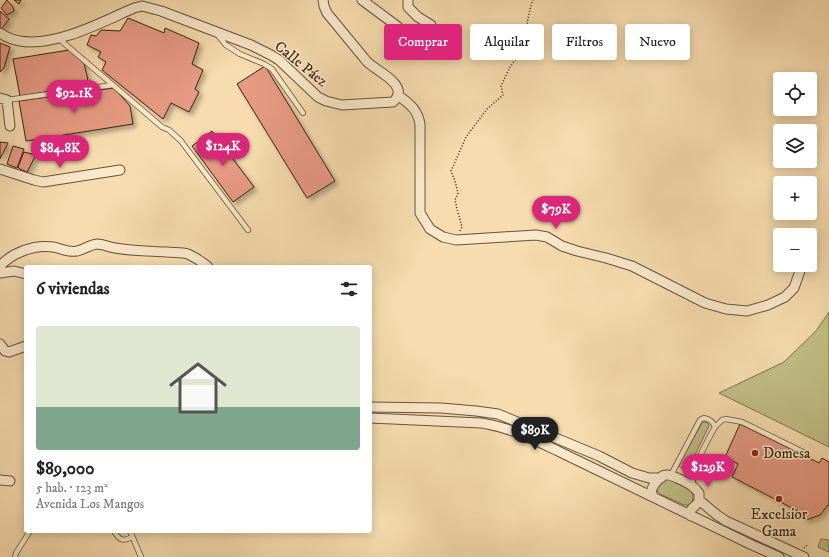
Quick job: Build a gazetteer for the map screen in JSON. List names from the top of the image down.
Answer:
{
  "streets": {
    "street": ["Calle Páez"]
  },
  "places": ["Domesa", "Excelsior Gama"],
  "page": {
    "chip": [
      "Comprar",
      "Alquilar",
      "Filtros",
      "Nuevo"
    ],
    "map_buttons": ["+", "−"],
    "price": [
      "$92.1K",
      "$124K",
      "$84.8K",
      "$79K",
      "$89K",
      "$129K"
    ],
    "heading": "6 viviendas",
    "list": [
      {
        "name": "$89,000",
        "note": "5 hab. · 123 m² · Avenida Los Mangos"
      }
    ]
  }
}
